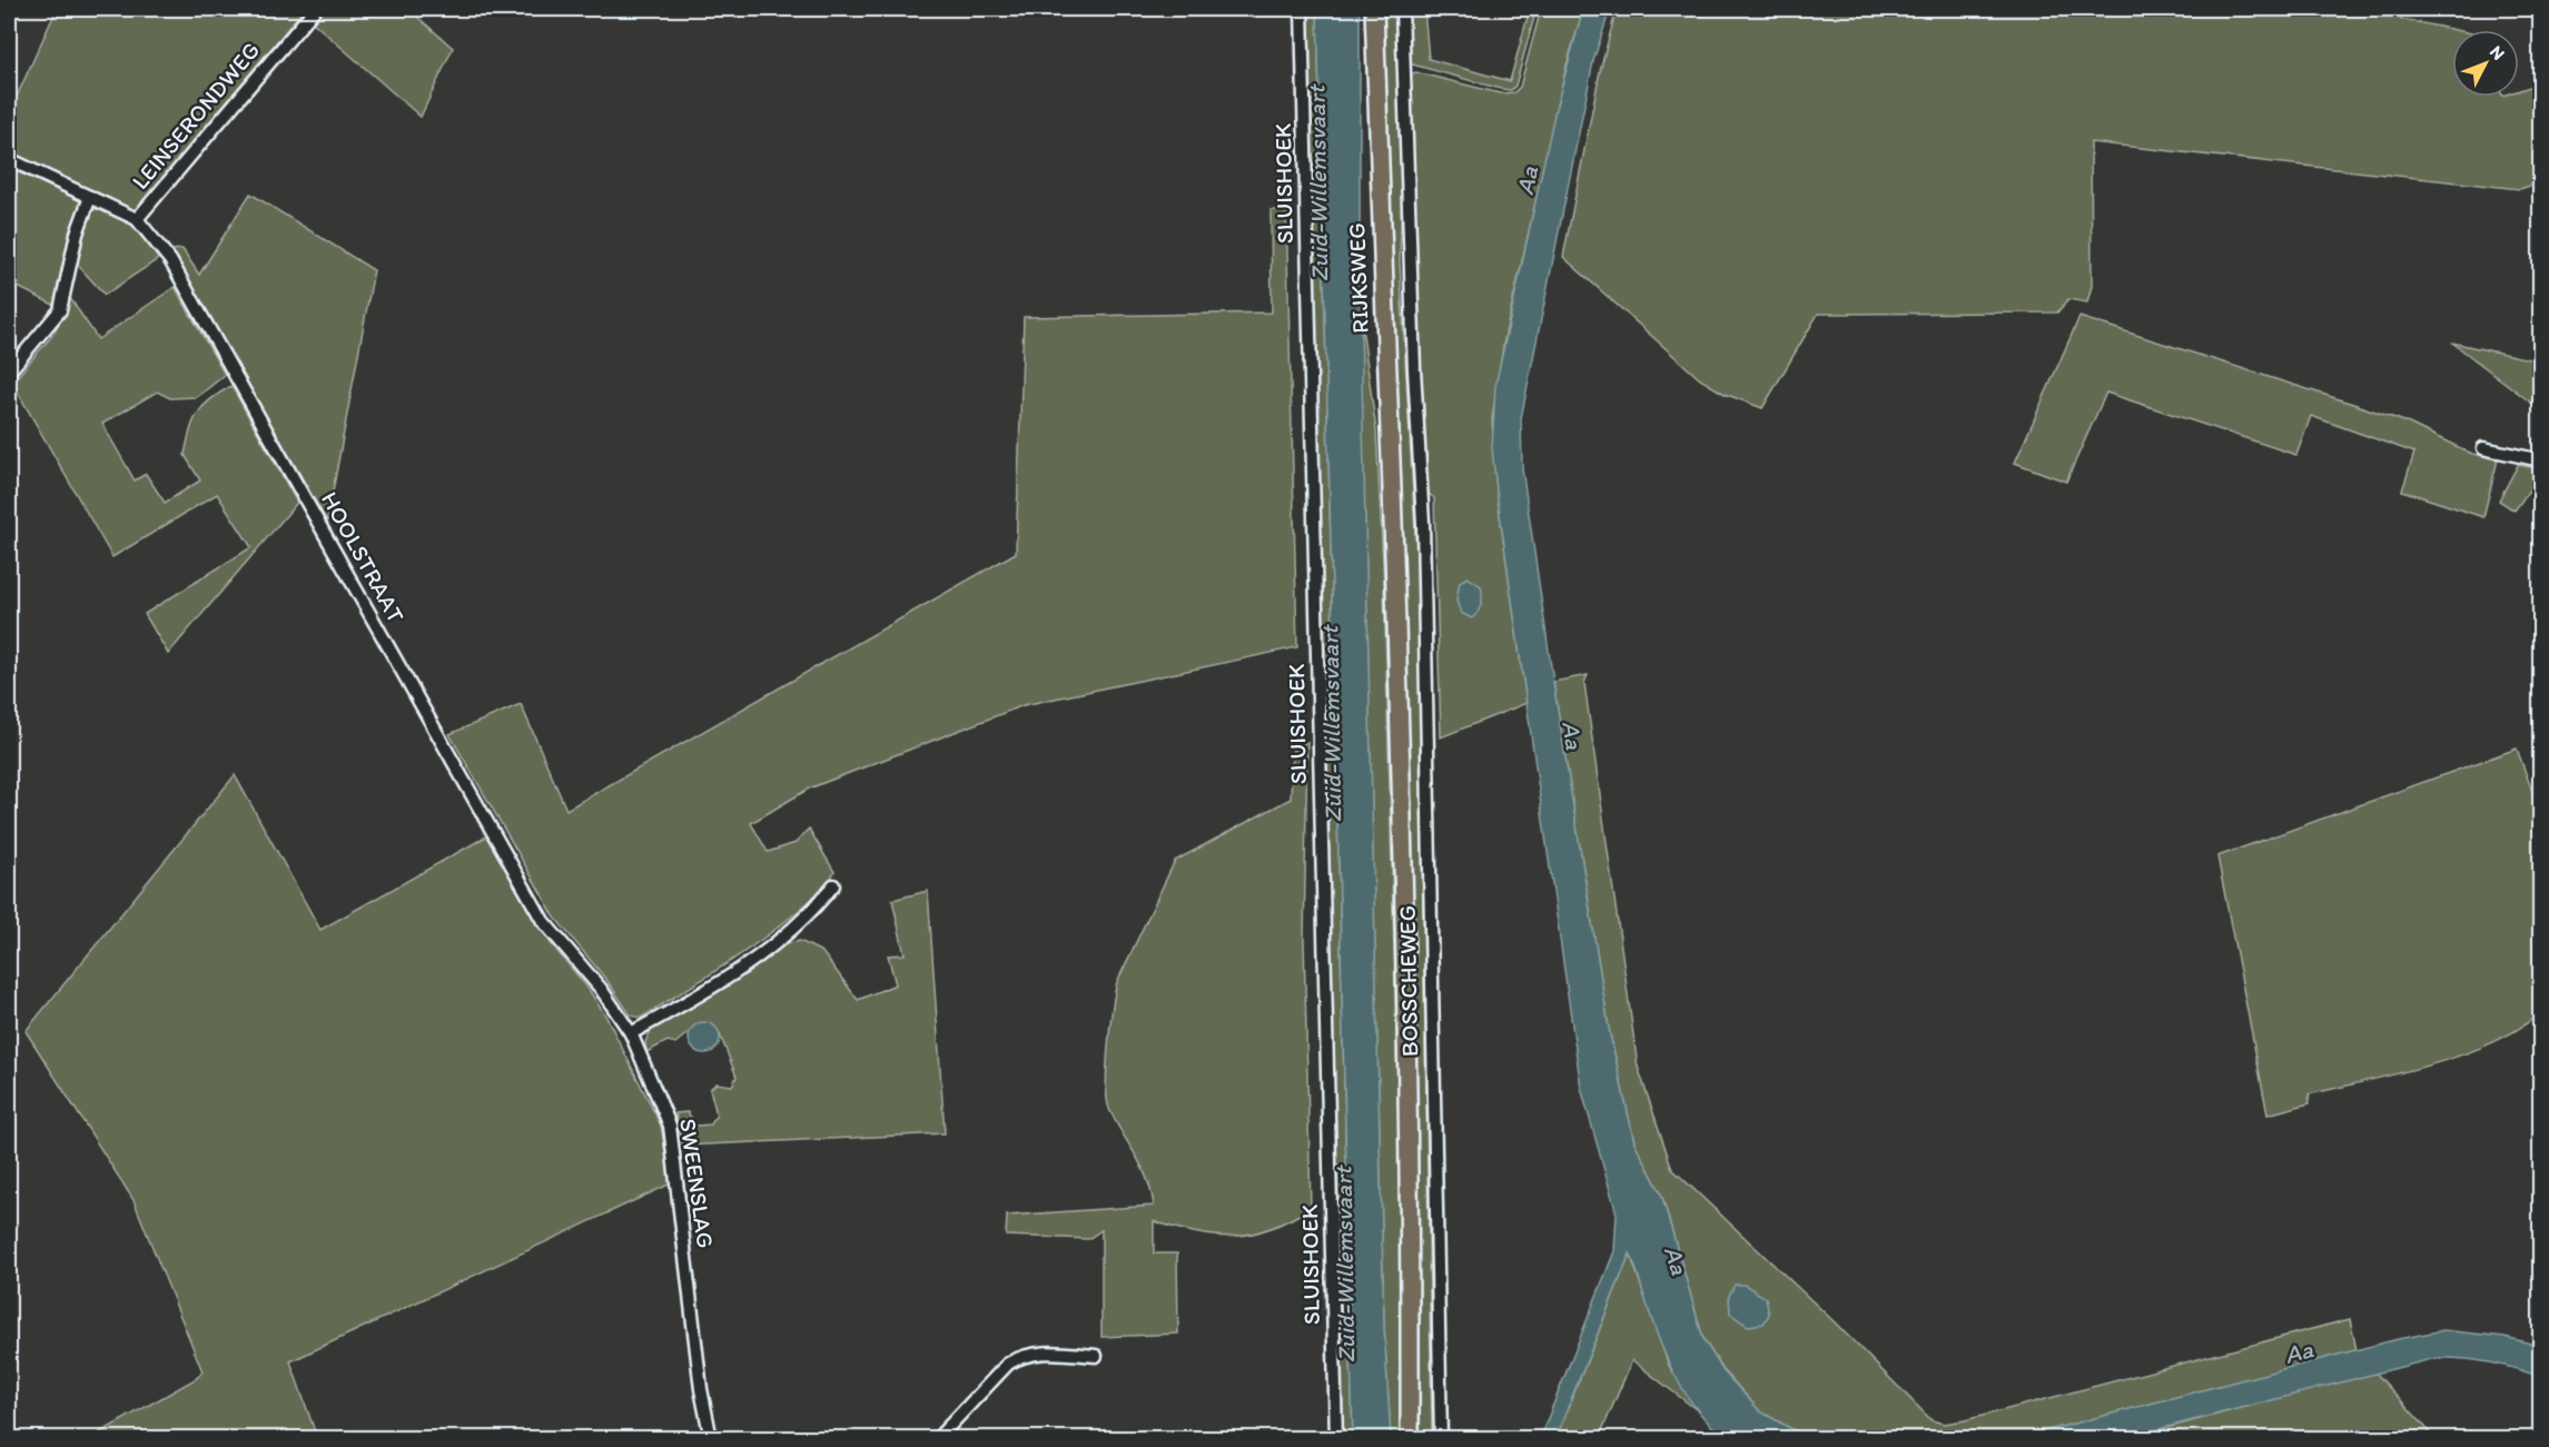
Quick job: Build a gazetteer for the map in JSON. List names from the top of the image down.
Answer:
{
  "streets": {
    "main road": ["RIJKSWEG", "BOSSCHEWEG"],
    "street": [
      "LEINSERONDWEG",
      "SLUISHOEK",
      "HOOLSTRAAT",
      "SWEENSLAG"
    ]
  },
  "crossings": [
    ["LEINSERONDWEG", "HOOLSTRAAT"],
    ["RIJKSWEG", "BOSSCHEWEG"],
    ["HOOLSTRAAT", "SWEENSLAG"]
  ],
  "water": ["Aa", "Zuid-Willemsvaart"],
  "north": "top right"
}
